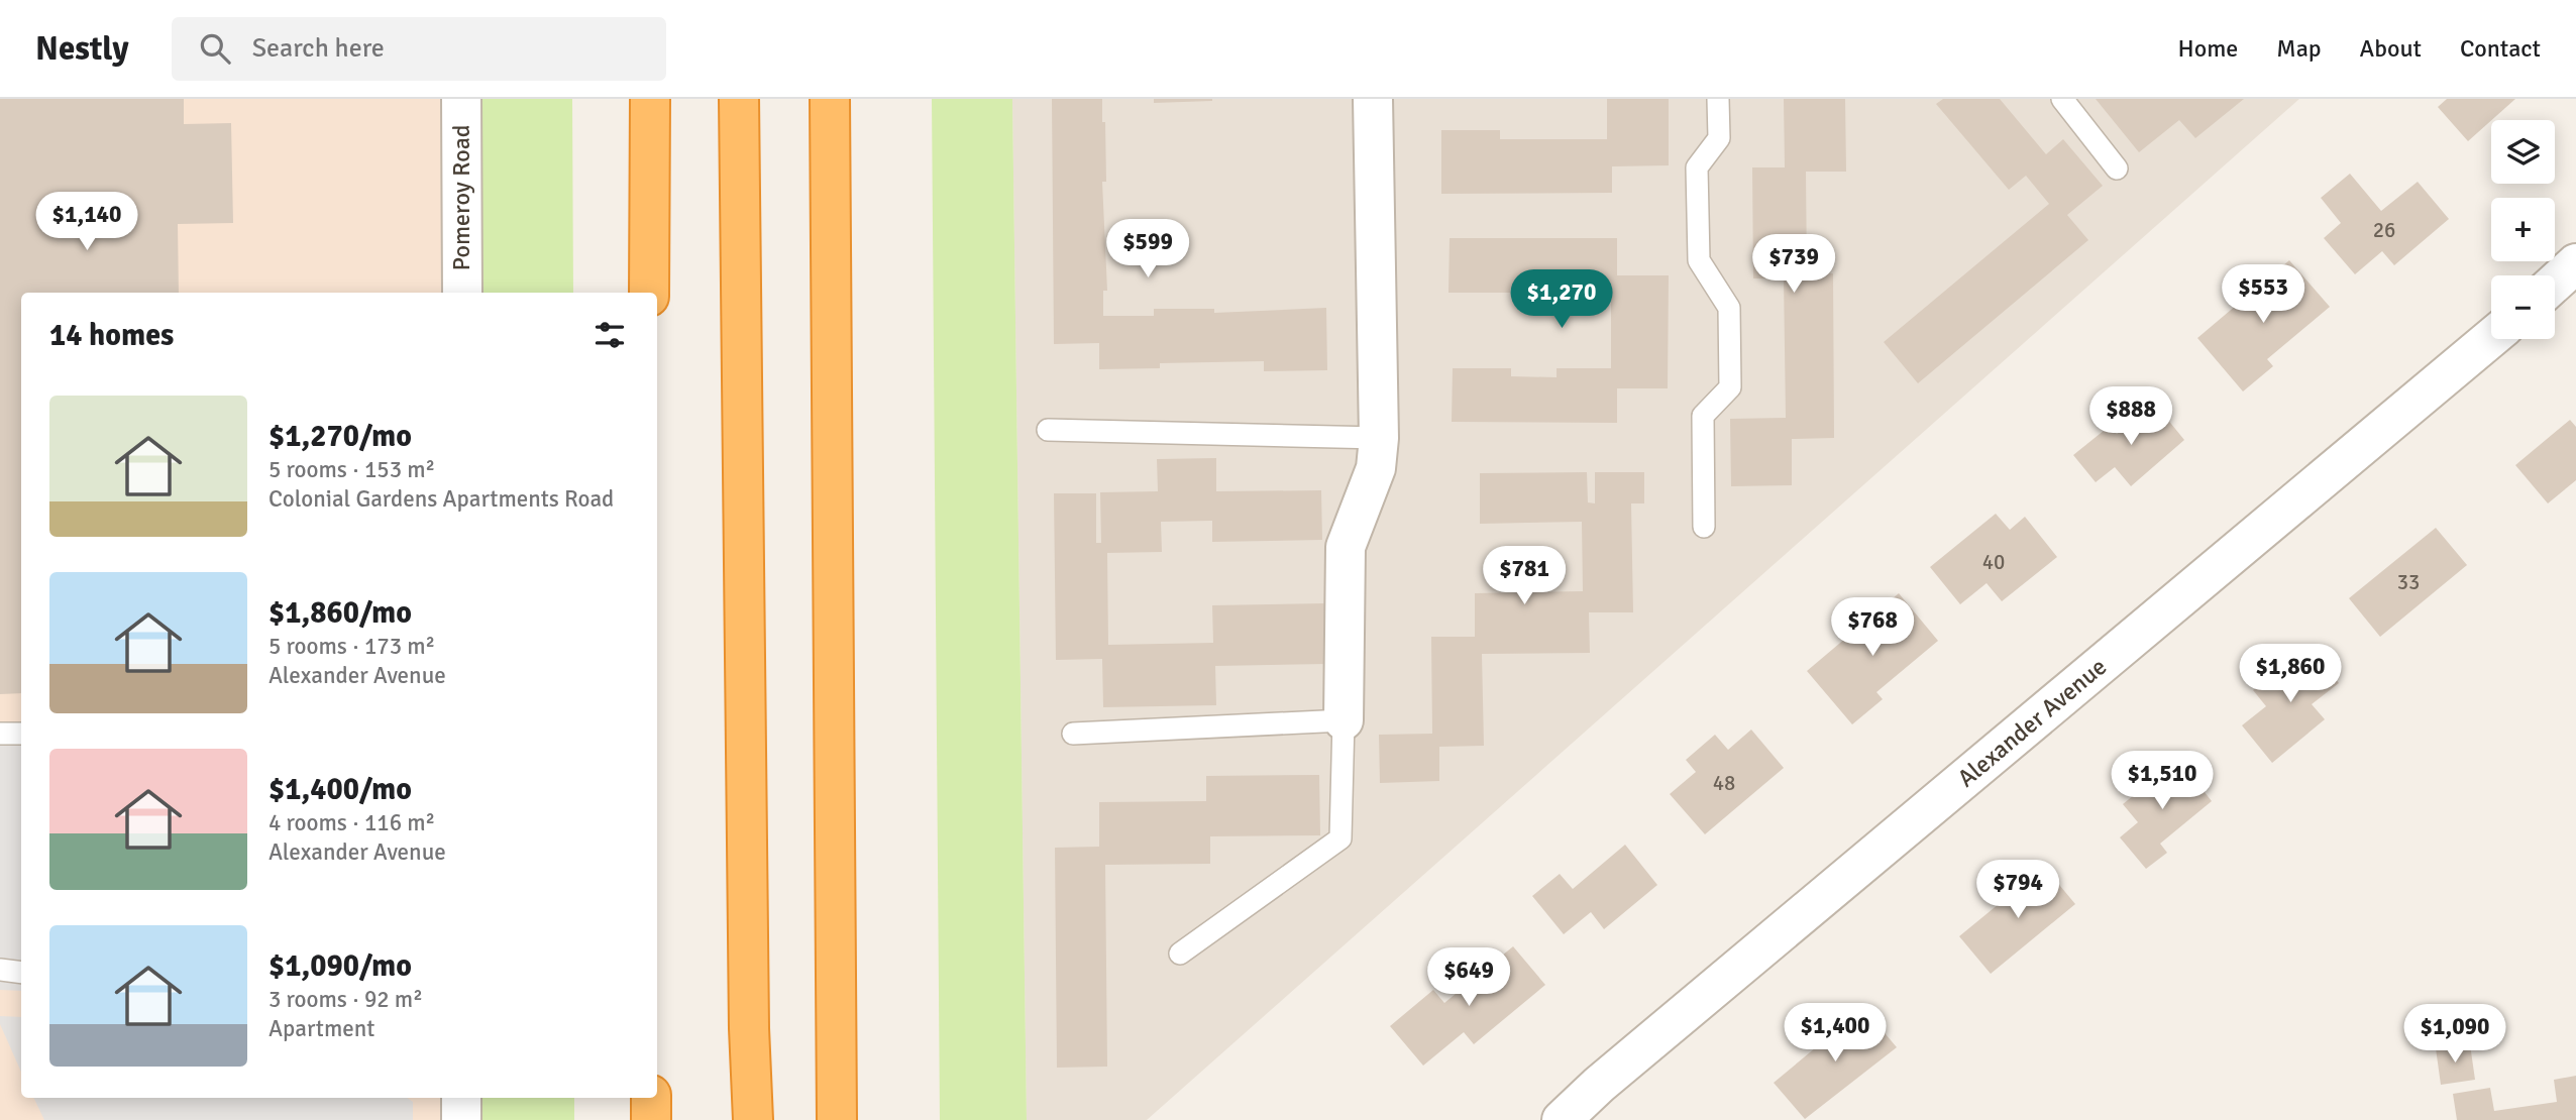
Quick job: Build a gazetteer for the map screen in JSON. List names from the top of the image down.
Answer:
{
  "streets": {
    "street": ["Pomeroy Road", "Alexander Avenue"]
  },
  "house_numbers": [
    "26",
    "40",
    "33",
    "48"
  ],
  "page": {
    "header": "Nestly",
    "search": "Search here",
    "nav": [
      "Home",
      "Map",
      "About",
      "Contact"
    ],
    "map_buttons": ["+", "−"],
    "price": [
      "$1,140",
      "$599",
      "$739",
      "$553",
      "$1,270",
      "$888",
      "$781",
      "$768",
      "$1,860",
      "$1,510",
      "$794",
      "$649",
      "$1,400",
      "$1,090"
    ],
    "heading": "14 homes",
    "list": [
      {
        "name": "$1,270/mo",
        "note": "5 rooms · 153 m² · Colonial Gardens Apartments Road"
      },
      {
        "name": "$1,860/mo",
        "note": "5 rooms · 173 m² · Alexander Avenue"
      },
      {
        "name": "$1,400/mo",
        "note": "4 rooms · 116 m² · Alexander Avenue"
      },
      {
        "name": "$1,090/mo",
        "note": "3 rooms · 92 m² · Apartment"
      }
    ]
  }
}
